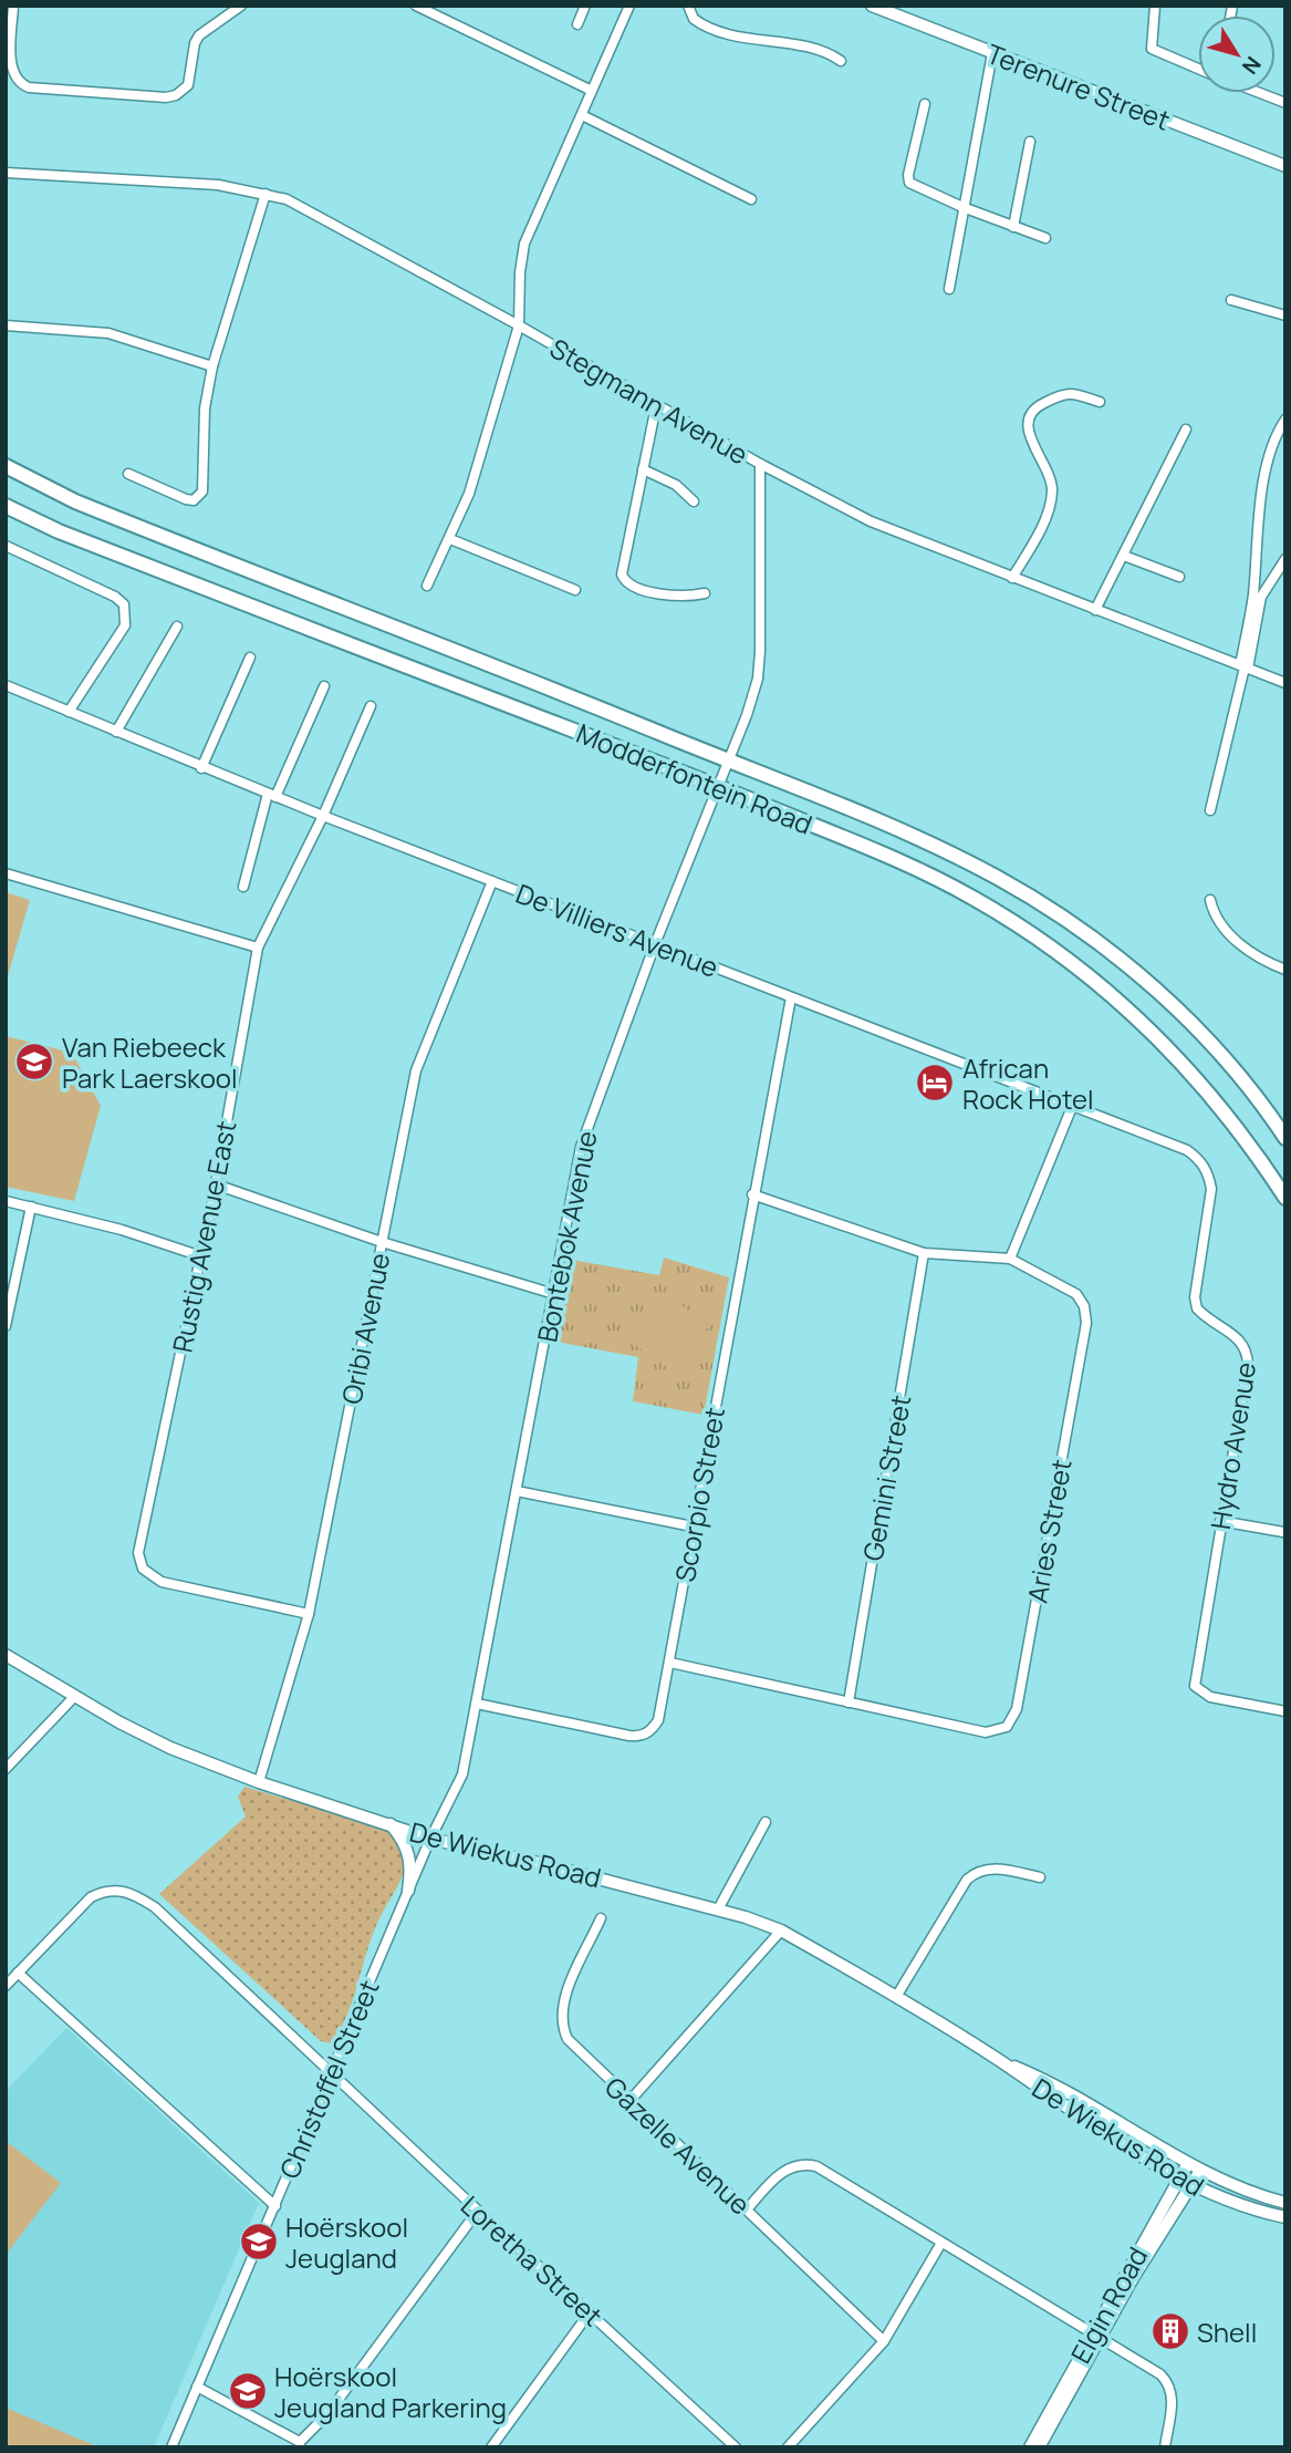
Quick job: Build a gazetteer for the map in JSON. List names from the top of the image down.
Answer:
{
  "streets": {
    "main road": ["Modderfontein Road"],
    "street": [
      "Terenure Street",
      "Stegmann Avenue",
      "De Villiers Avenue",
      "Rustig Avenue East",
      "Bontebok Avenue",
      "Oribi Avenue",
      "Hydro Avenue",
      "Gemini Street",
      "Scorpio Street",
      "Aries Street",
      "De Wiekus Road",
      "Christoffel Street",
      "Gazelle Avenue",
      "Loretha Street",
      "Elgin Road"
    ]
  },
  "crossings": [
    ["Stegmann Avenue", "Bontebok Avenue"],
    ["Modderfontein Road", "Bontebok Avenue"],
    ["De Villiers Avenue", "Rustig Avenue East"],
    ["De Villiers Avenue", "Bontebok Avenue"],
    ["De Villiers Avenue", "Oribi Avenue"],
    ["De Villiers Avenue", "Hydro Avenue"],
    ["De Villiers Avenue", "Scorpio Street"],
    ["Rustig Avenue East", "Oribi Avenue"],
    ["Bontebok Avenue", "Scorpio Street"],
    ["Bontebok Avenue", "De Wiekus Road"],
    ["Bontebok Avenue", "Christoffel Street"],
    ["Oribi Avenue", "De Wiekus Road"],
    ["Gemini Street", "Aries Street"],
    ["De Wiekus Road", "Christoffel Street"],
    ["De Wiekus Road", "Elgin Road"],
    ["Christoffel Street", "Loretha Street"]
  ],
  "places": {
    "school or university": ["Van Riebeeck Park Laerskool", "Hoërskool Jeugland", "Hoërskool Jeugland Parkering"],
    "hotel": ["African Rock Hotel"],
    "building": ["Shell"]
  },
  "north": "bottom right"
}
